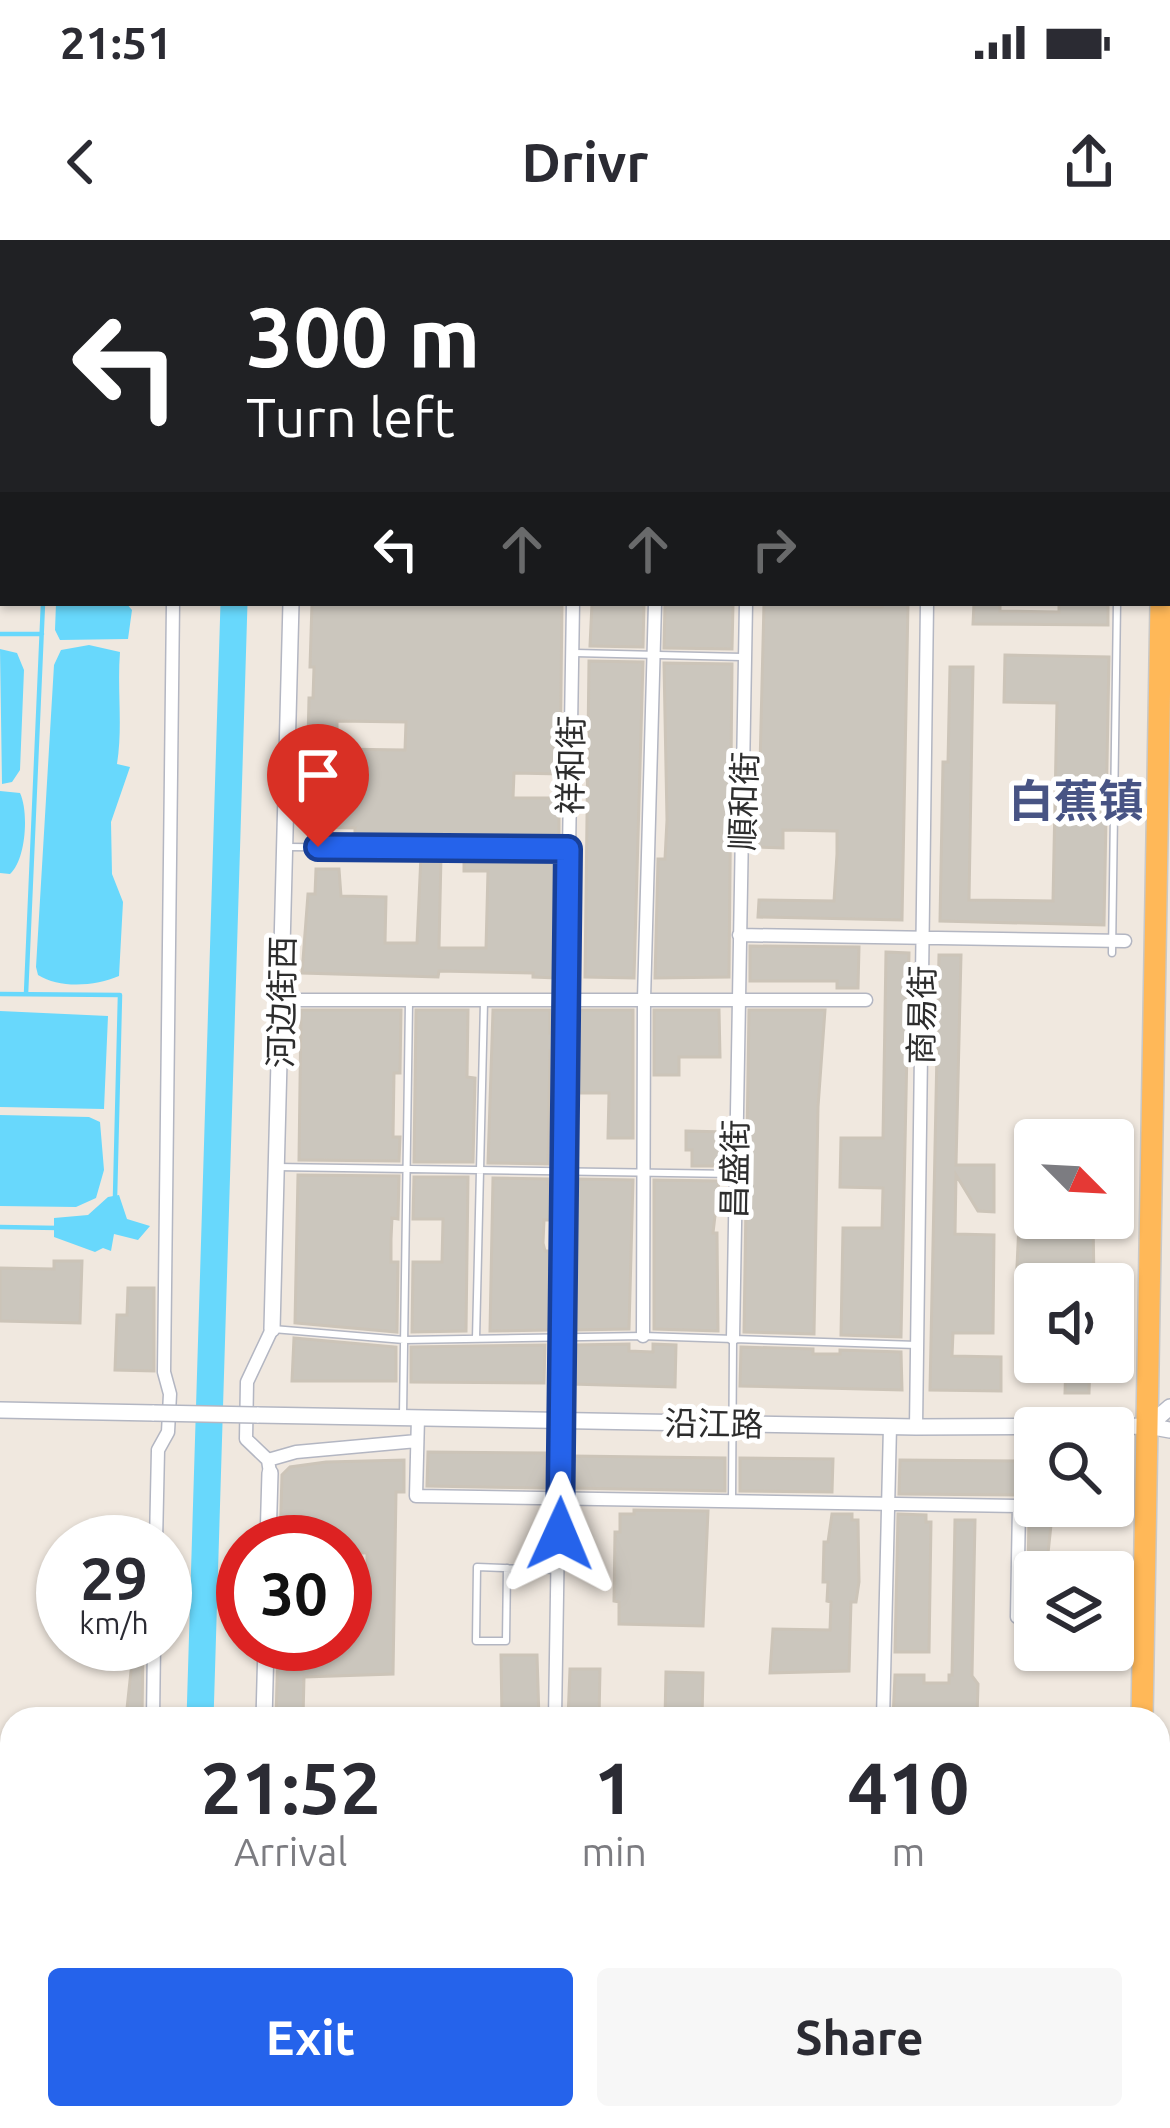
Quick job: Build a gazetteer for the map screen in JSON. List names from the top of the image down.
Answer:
{
  "streets": {
    "street": [
      "祥和街",
      "順和街",
      "河边街西",
      "商易街",
      "昌盛街",
      "沿江路"
    ]
  },
  "crossings": [
    ["祥和街", "沿江路"],
    ["順和街", "昌盛街"],
    ["商易街", "沿江路"]
  ],
  "districts": ["白蕉镇"],
  "north": "bottom right",
  "page": {
    "status": "21:51",
    "header": "Drivr",
    "turn": ["300 m", "Turn left"],
    "speed": "29 km/h",
    "limit": "30",
    "eta": [
      "21:52",
      "Arrival",
      "1",
      "min",
      "410",
      "m"
    ],
    "buttons": ["Exit", "Share"]
  }
}
